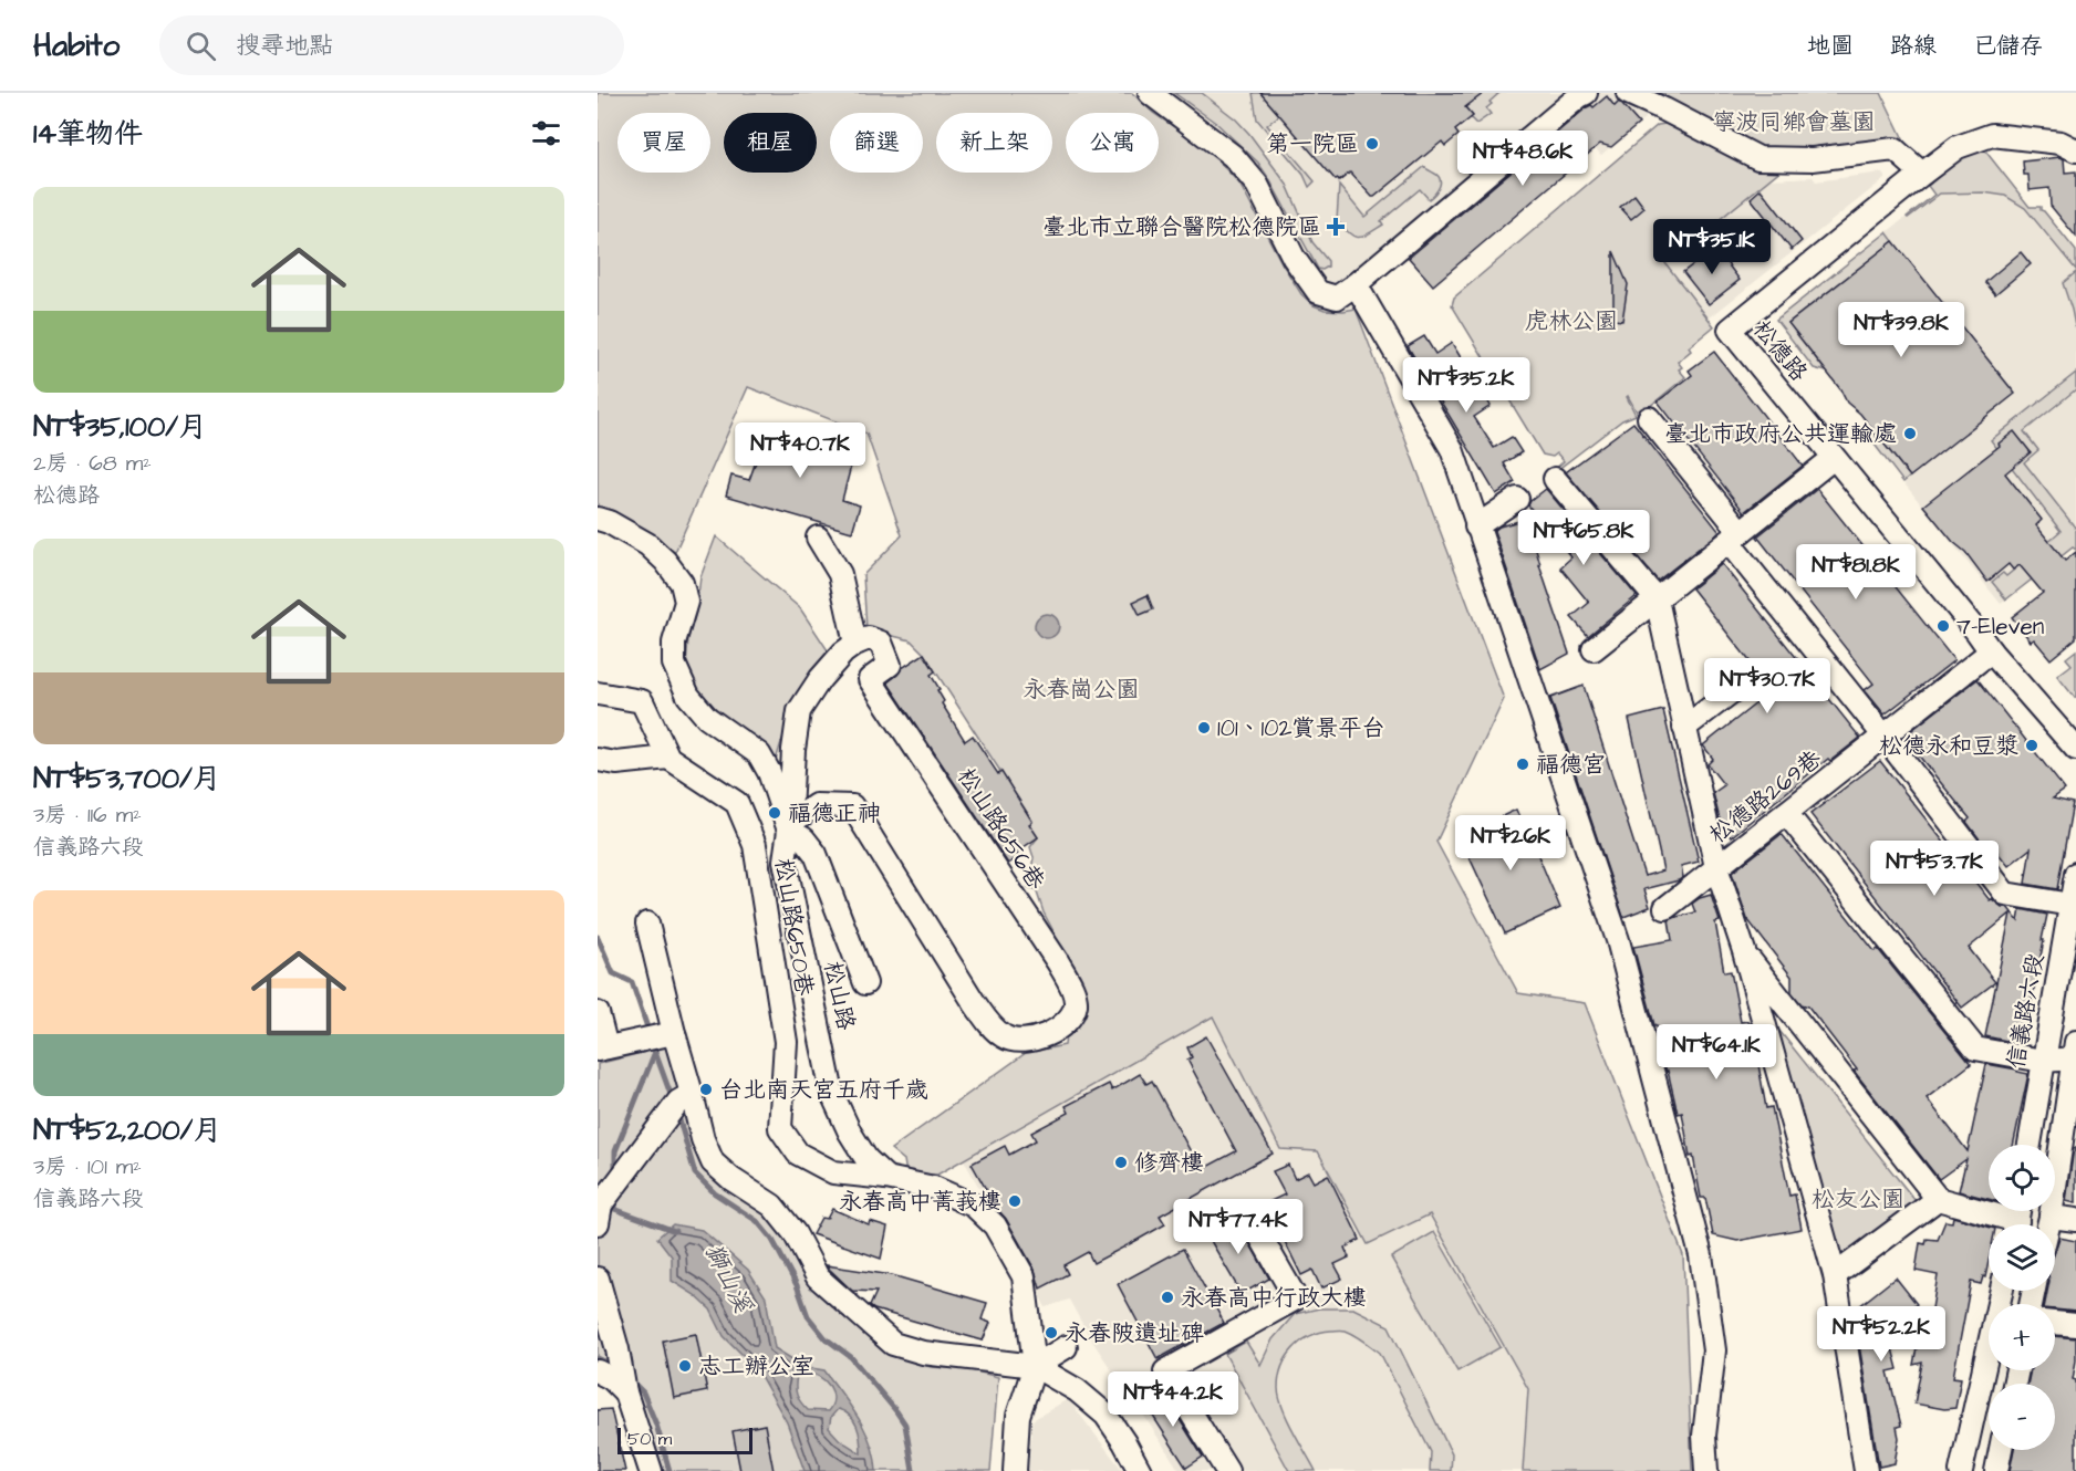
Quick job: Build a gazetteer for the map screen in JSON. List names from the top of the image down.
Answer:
{
  "streets": {
    "street": [
      "松德路",
      "松德路269巷",
      "松山路656巷",
      "松山路650巷",
      "松山路",
      "信義路六段"
    ]
  },
  "crossings": [
    ["松德路", "松德路269巷"],
    ["松山路650巷", "松山路"]
  ],
  "water": ["獅山溪"],
  "parks": [
    "寧波同鄉會墓園",
    "虎林公園",
    "永春崗公園",
    "松友公園"
  ],
  "places": {
    "other": [
      "第一院區",
      "臺北市政府公共運輸處",
      "7-Eleven",
      "101、102賞景平台",
      "松德永和豆漿",
      "福德宮",
      "福德正神",
      "台北南天宮五府千歲",
      "修齊樓",
      "永春高中菁莪樓",
      "永春高中行政大樓",
      "永春陂遺址碑",
      "志工辦公室"
    ],
    "health": ["臺北市立聯合醫院松德院區"]
  },
  "scale_bar": "50 m",
  "page": {
    "header": "Habito",
    "search": "搜尋地點",
    "nav": ["地圖", "路線", "已儲存"],
    "heading": "14筆物件",
    "chip": [
      "買屋",
      "租屋",
      "篩選",
      "新上架",
      "公寓"
    ],
    "price": [
      "NT$48.6K",
      "NT$35.1K",
      "NT$39.8K",
      "NT$35.2K",
      "NT$40.7K",
      "NT$65.8K",
      "NT$81.8K",
      "NT$30.7K",
      "NT$26K",
      "NT$53.7K",
      "NT$64.1K",
      "NT$77.4K",
      "NT$52.2K",
      "NT$44.2K"
    ],
    "list": [
      {
        "name": "NT$35,100/月",
        "note": "2房 · 68 m² · 松德路"
      },
      {
        "name": "NT$53,700/月",
        "note": "3房 · 116 m² · 信義路六段"
      },
      {
        "name": "NT$52,200/月",
        "note": "3房 · 101 m² · 信義路六段"
      }
    ],
    "map_buttons": ["+", "−"],
    "scale": "50 m"
  }
}
